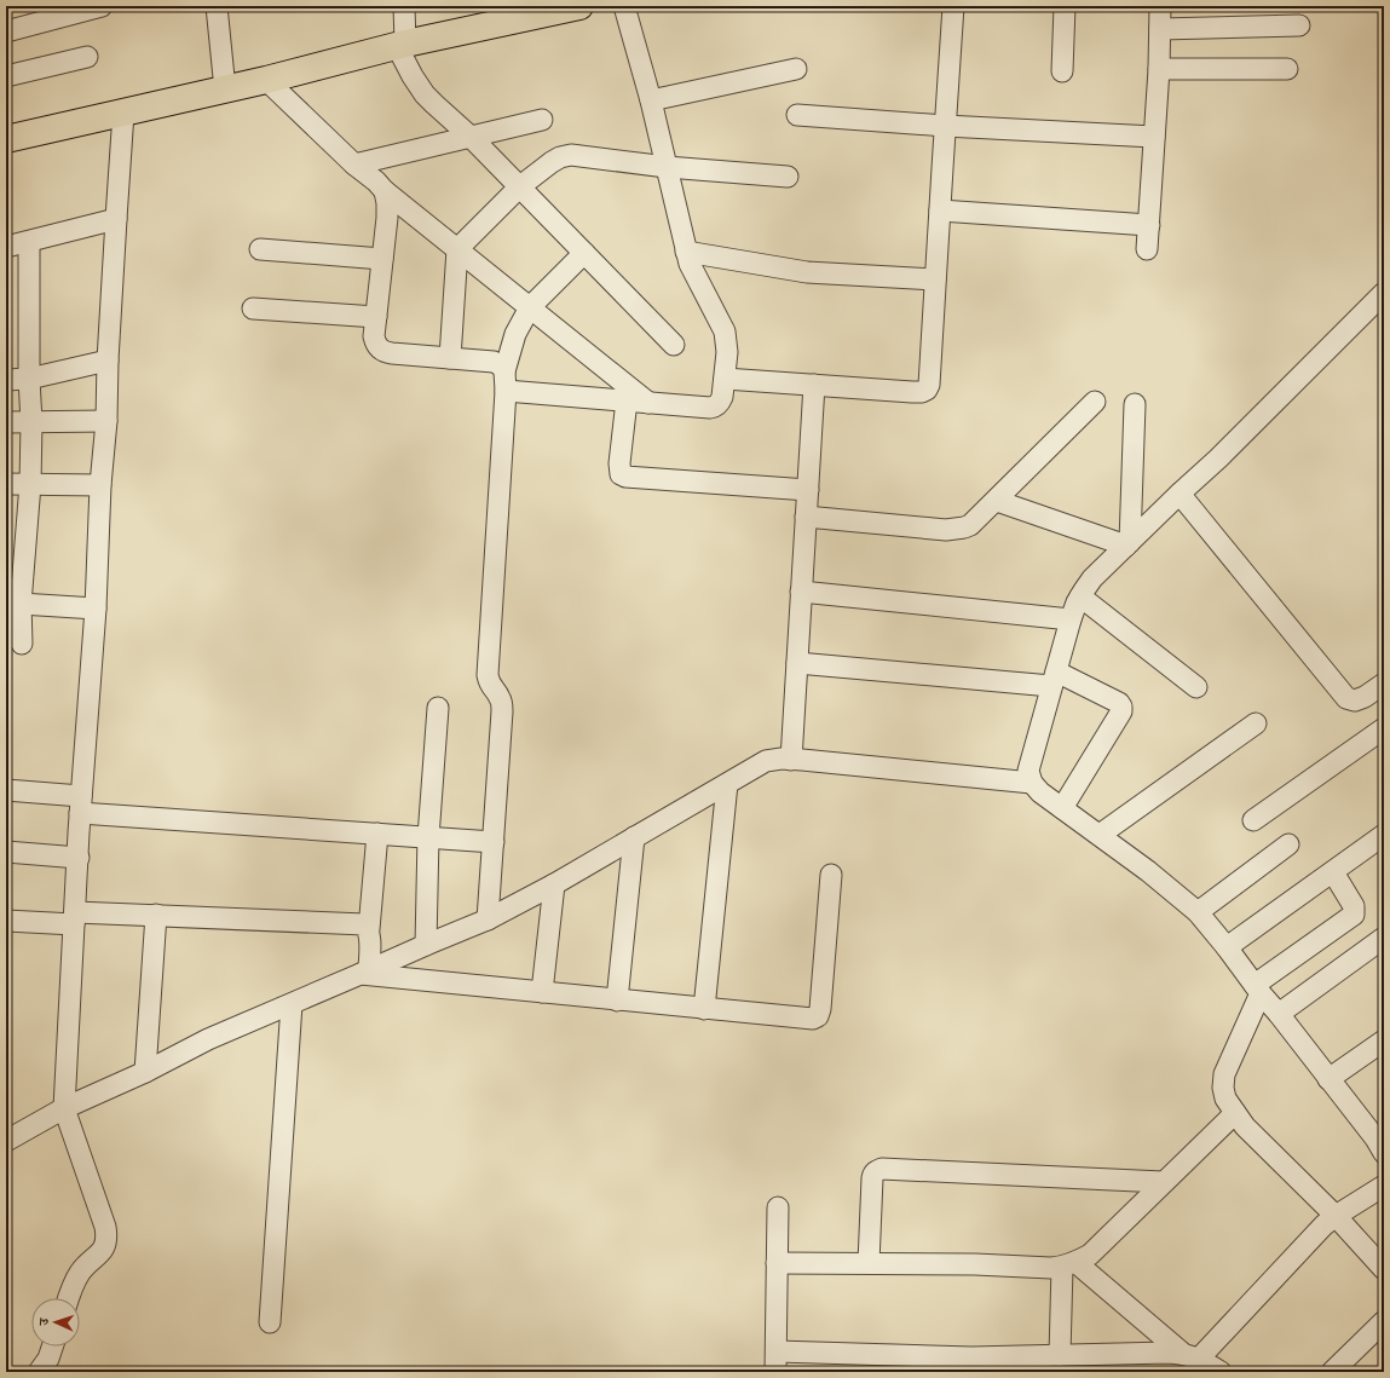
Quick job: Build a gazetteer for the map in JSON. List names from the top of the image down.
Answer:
{
  "north": "left"
}
